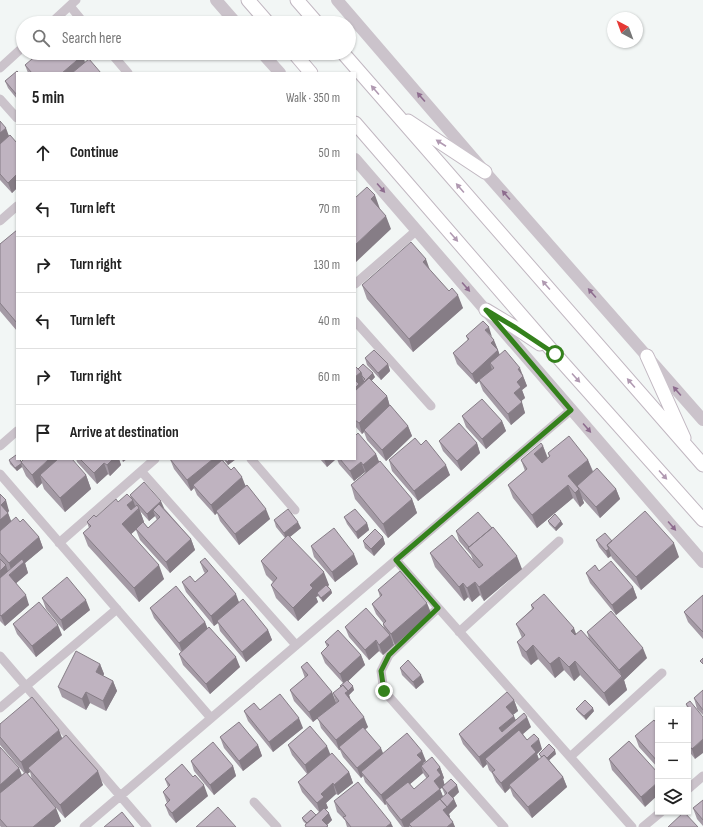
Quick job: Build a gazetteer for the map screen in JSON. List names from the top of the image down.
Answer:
{
  "north": "top left",
  "page": {
    "search": "Search here",
    "heading": ["5 min", "Walk · 350 m"],
    "list": [
      ["Continue", "50 m"],
      ["Turn left", "70 m"],
      ["Turn right", "130 m"],
      ["Turn left", "40 m"],
      ["Turn right", "60 m"],
      "Arrive at destination"
    ],
    "map_buttons": ["+", "−"]
  }
}
